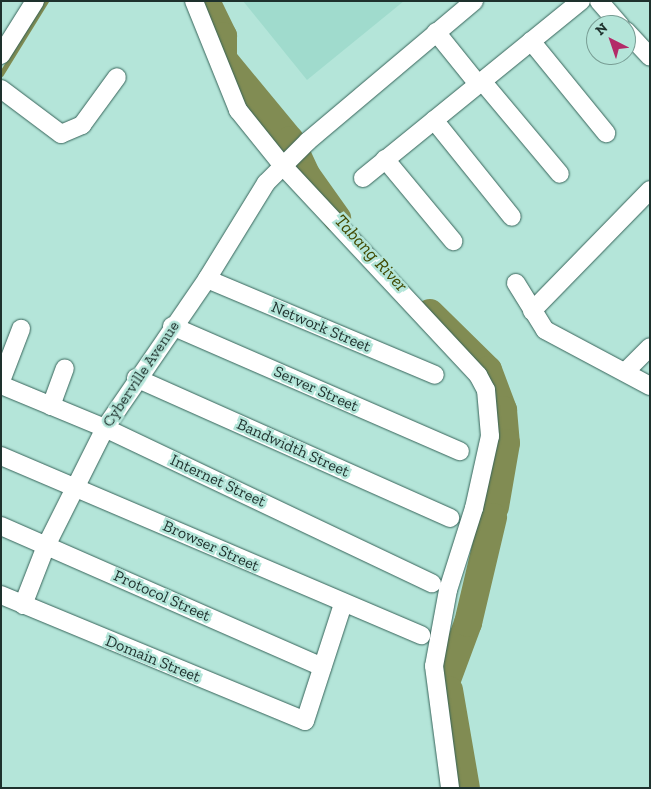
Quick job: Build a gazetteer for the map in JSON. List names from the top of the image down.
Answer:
{
  "streets": {
    "street": [
      "Network Street",
      "Cyberville Avenue",
      "Server Street",
      "Bandwidth Street",
      "Internet Street",
      "Browser Street",
      "Protocol Street",
      "Domain Street"
    ]
  },
  "crossings": [
    ["Network Street", "Cyberville Avenue"],
    ["Cyberville Avenue", "Server Street"],
    ["Cyberville Avenue", "Bandwidth Street"],
    ["Cyberville Avenue", "Internet Street"],
    ["Cyberville Avenue", "Browser Street"],
    ["Cyberville Avenue", "Protocol Street"],
    ["Cyberville Avenue", "Domain Street"],
    ["Protocol Street", "Domain Street"]
  ],
  "water": ["Tabang River"],
  "north": "top left"
}
